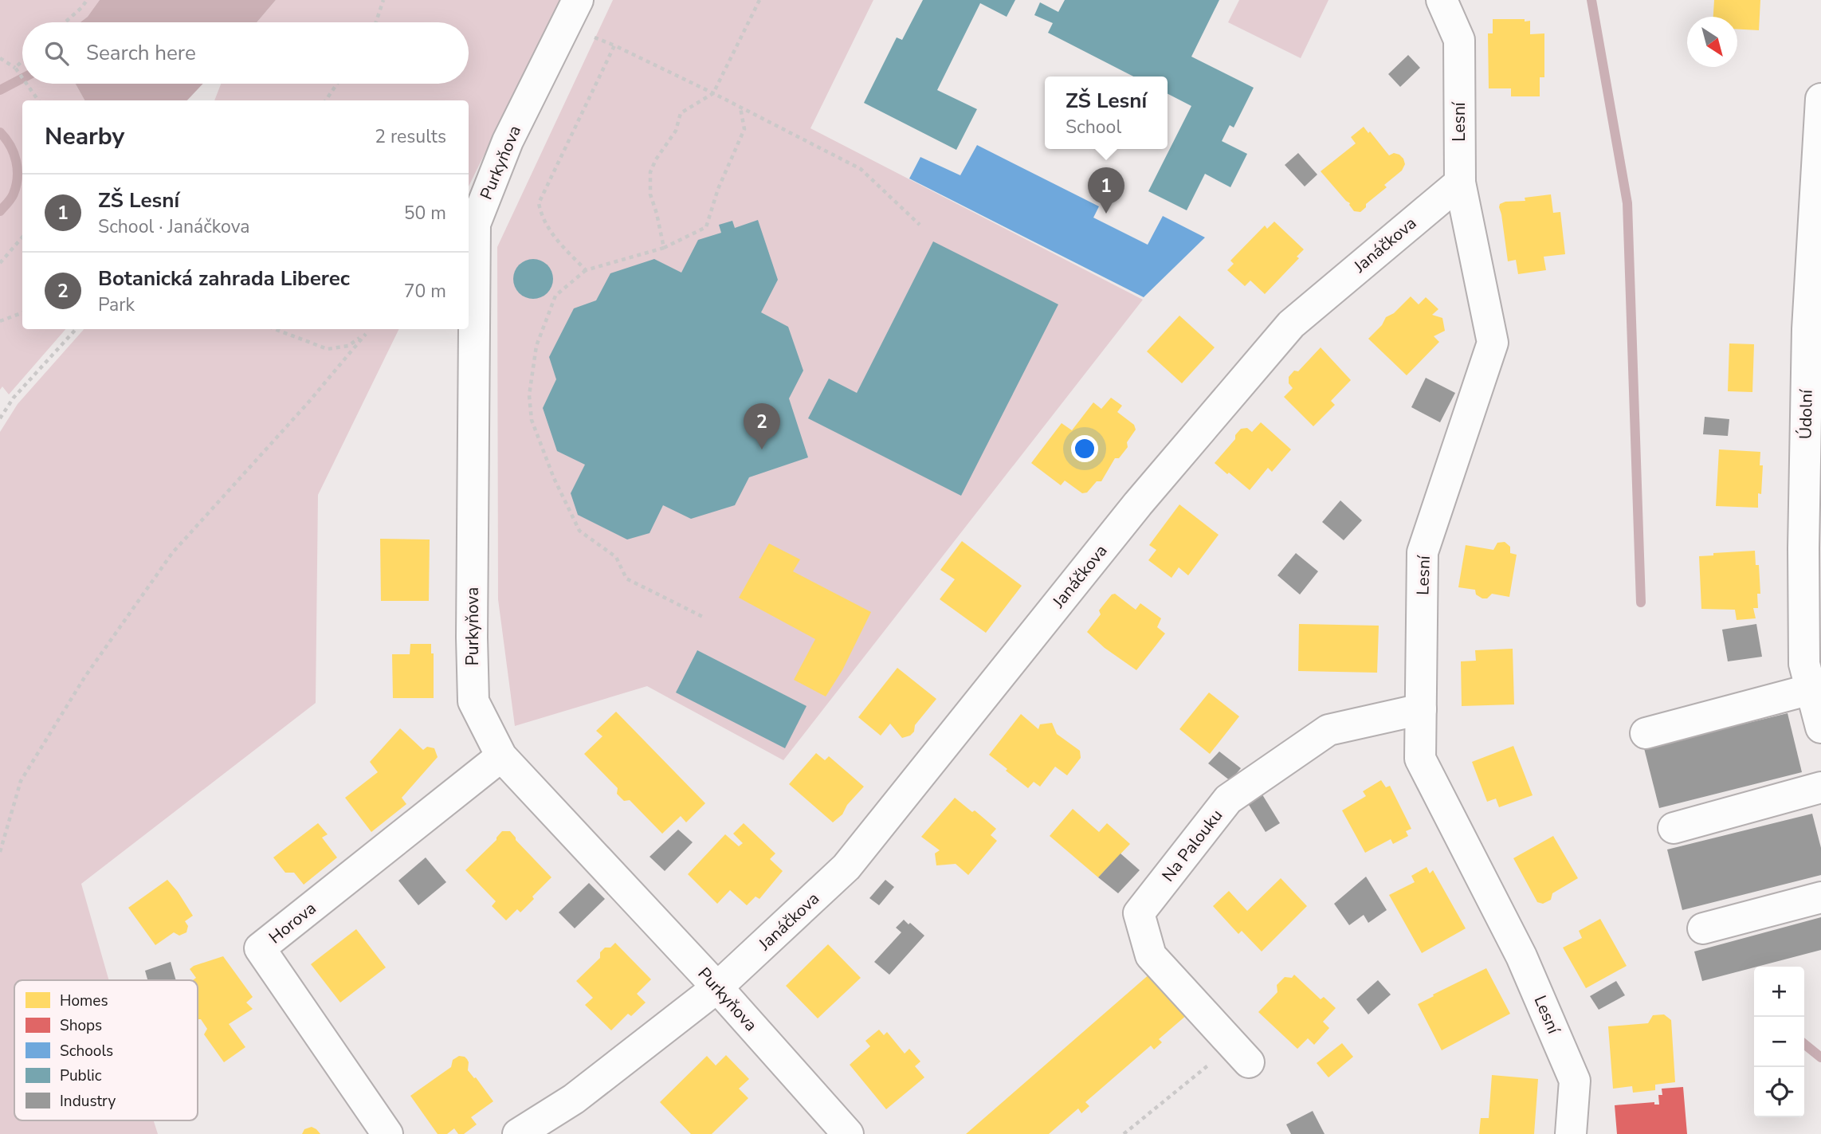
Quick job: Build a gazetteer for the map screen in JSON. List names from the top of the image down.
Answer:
{
  "streets": {
    "street": [
      "Lesní",
      "Purkyňova",
      "Janáčkova",
      "Údolní",
      "Na Palouku",
      "Horova"
    ]
  },
  "crossings": [
    ["Lesní", "Janáčkova"],
    ["Lesní", "Na Palouku"],
    ["Purkyňova", "Janáčkova"],
    ["Purkyňova", "Horova"]
  ],
  "legend": [
    "Homes",
    "Shops",
    "Schools",
    "Public",
    "Industry"
  ],
  "north": "bottom right",
  "page": {
    "search": "Search here",
    "popup": ["ZŠ Lesní", "School"],
    "heading": ["Nearby", "2 results"],
    "pins": ["1", "2"],
    "list": [
      {
        "mark": "1",
        "name": "ZŠ Lesní",
        "note": "School · Janáčkova",
        "value": "50 m"
      },
      {
        "mark": "2",
        "name": "Botanická zahrada Liberec",
        "note": "Park",
        "value": "70 m"
      }
    ],
    "map_buttons": ["+", "−"]
  }
}
